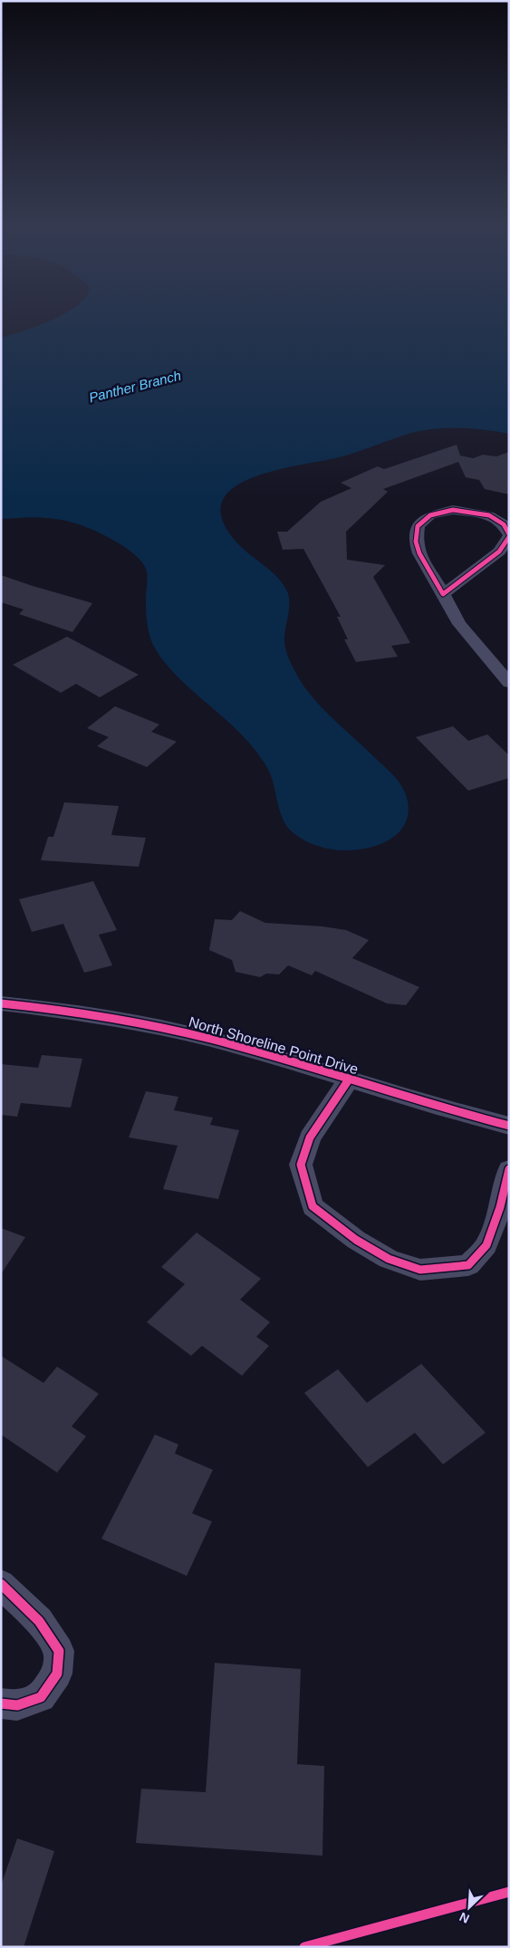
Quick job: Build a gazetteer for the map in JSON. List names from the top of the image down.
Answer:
{
  "streets": {
    "street": ["North Shoreline Point Drive"]
  },
  "water": ["Panther Branch"],
  "north": "bottom left"
}
